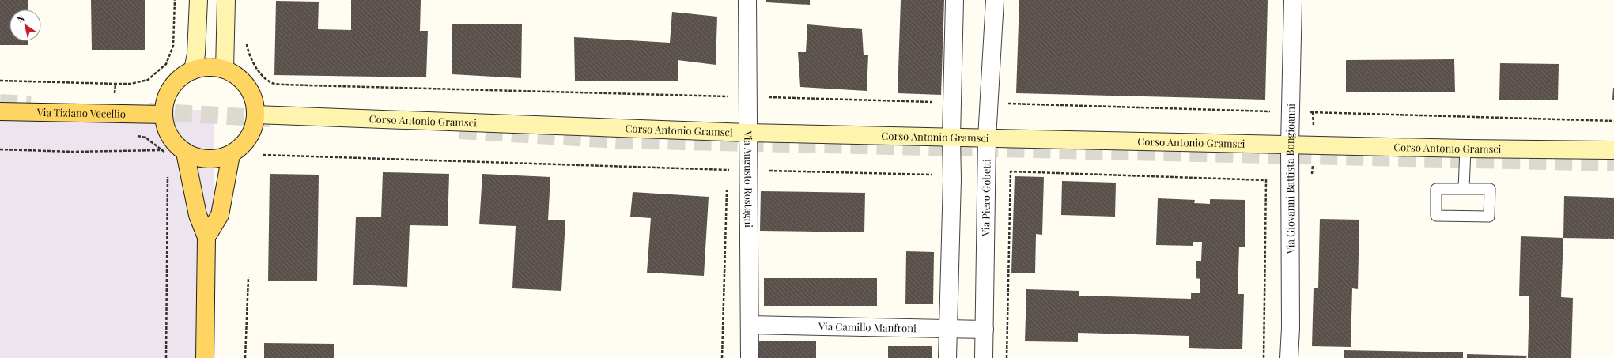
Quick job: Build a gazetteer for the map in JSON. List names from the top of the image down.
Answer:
{
  "streets": {
    "main road": ["Via Tiziano Vecellio", "Corso Antonio Gramsci"],
    "street": [
      "Via Augusto Rostagni",
      "Via Giovanni Battista Bongioanni",
      "Via Piero Gobetti",
      "Via Camillo Manfroni"
    ]
  },
  "crossings": [
    ["Via Tiziano Vecellio", "Corso Antonio Gramsci"],
    ["Corso Antonio Gramsci", "Via Augusto Rostagni"],
    ["Corso Antonio Gramsci", "Via Giovanni Battista Bongioanni"],
    ["Corso Antonio Gramsci", "Via Piero Gobetti"],
    ["Via Augusto Rostagni", "Via Camillo Manfroni"],
    ["Via Piero Gobetti", "Via Camillo Manfroni"]
  ],
  "north": "top left"
}
